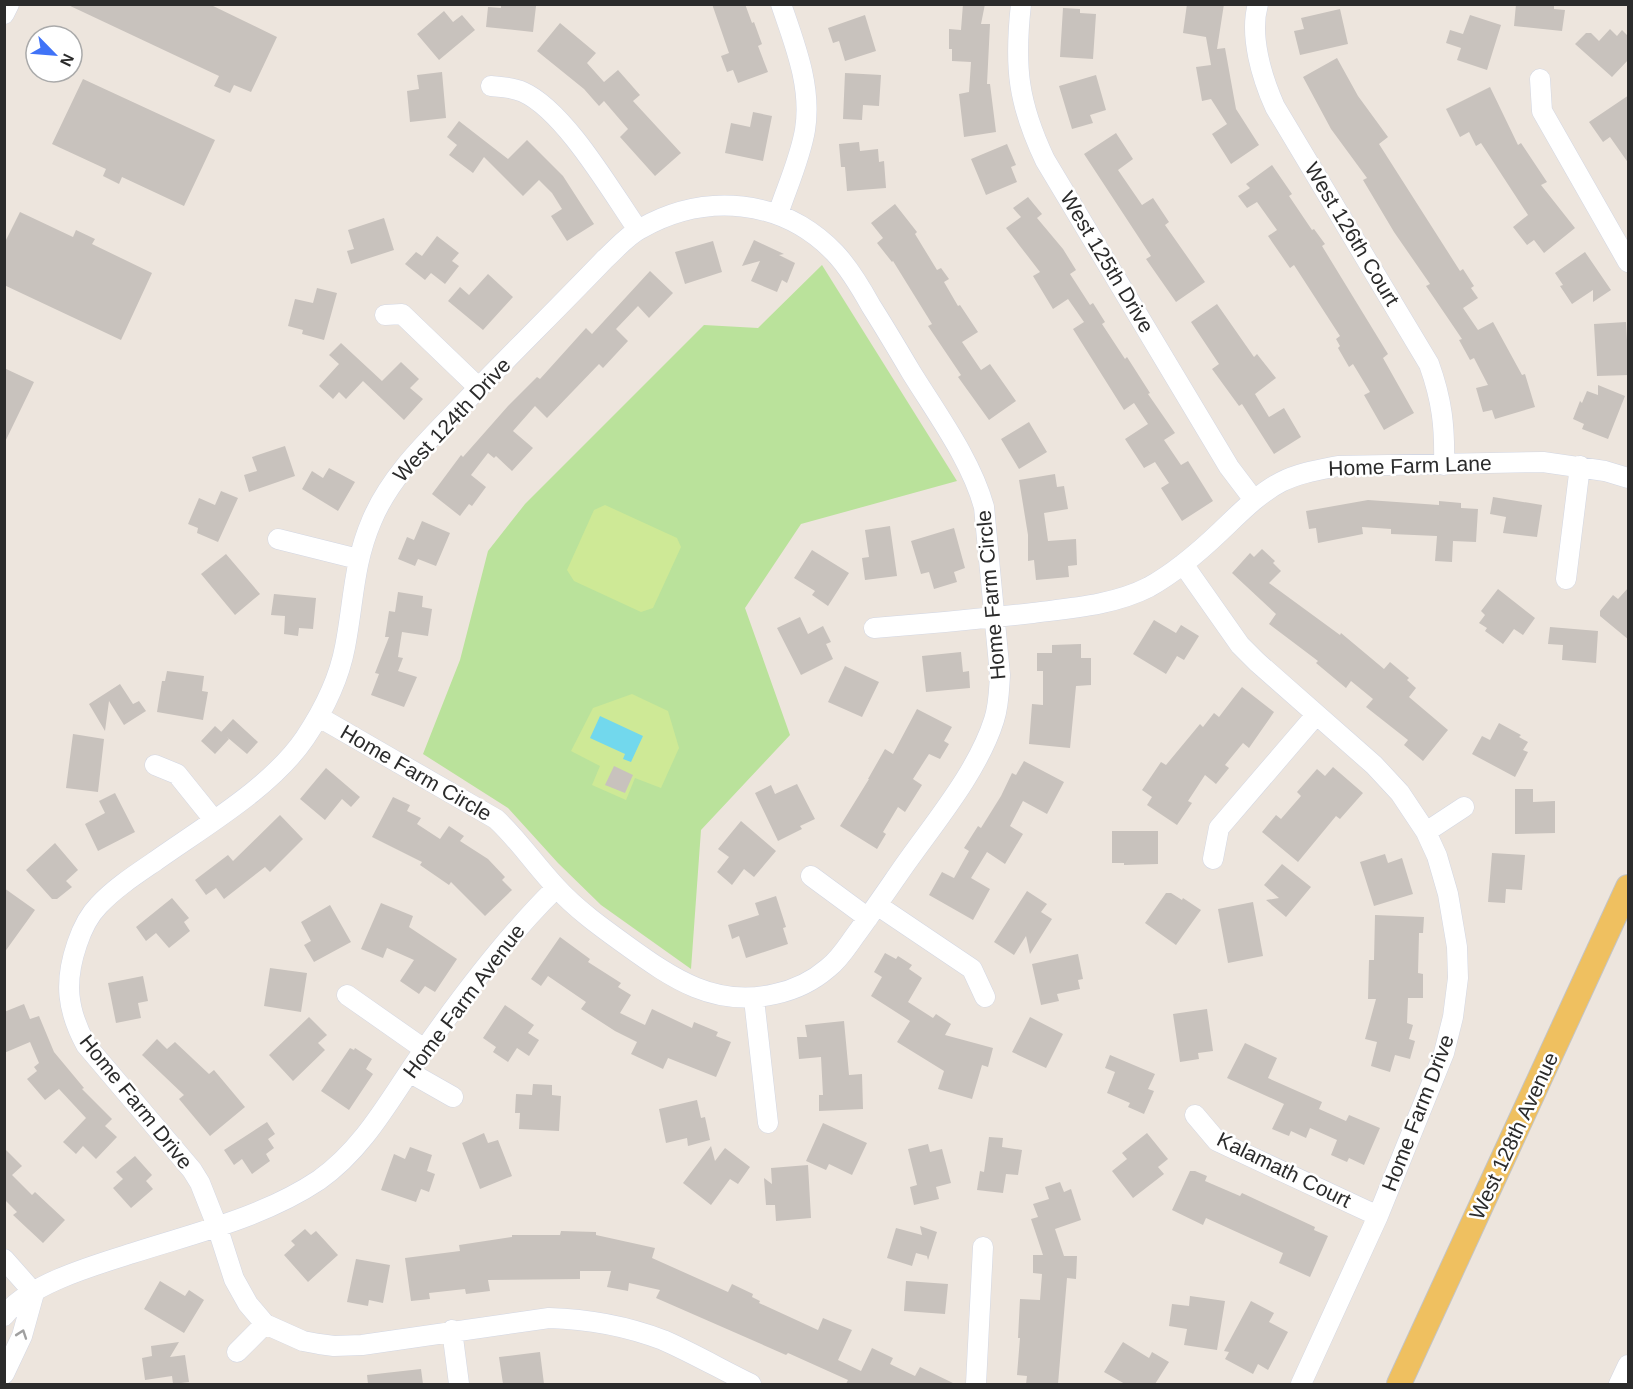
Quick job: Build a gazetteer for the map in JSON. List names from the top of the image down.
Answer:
{
  "streets": {
    "main road": ["West 128th Avenue"],
    "street": [
      "West 126th Court",
      "West 125th Drive",
      "West 124th Drive",
      "Home Farm Lane",
      "Home Farm Circle",
      "Home Farm Avenue",
      "Home Farm Drive",
      "Kalamath Court"
    ]
  },
  "crossings": [
    ["West 126th Court", "Home Farm Lane"],
    ["West 125th Drive", "Home Farm Lane"],
    ["West 124th Drive", "Home Farm Circle"],
    ["West 124th Drive", "Home Farm Drive"],
    ["Home Farm Lane", "Home Farm Circle"],
    ["Home Farm Lane", "Home Farm Drive"],
    ["Home Farm Circle", "Home Farm Avenue"],
    ["Home Farm Avenue", "Home Farm Drive"],
    ["Home Farm Drive", "Kalamath Court"]
  ],
  "north": "bottom right"
}
